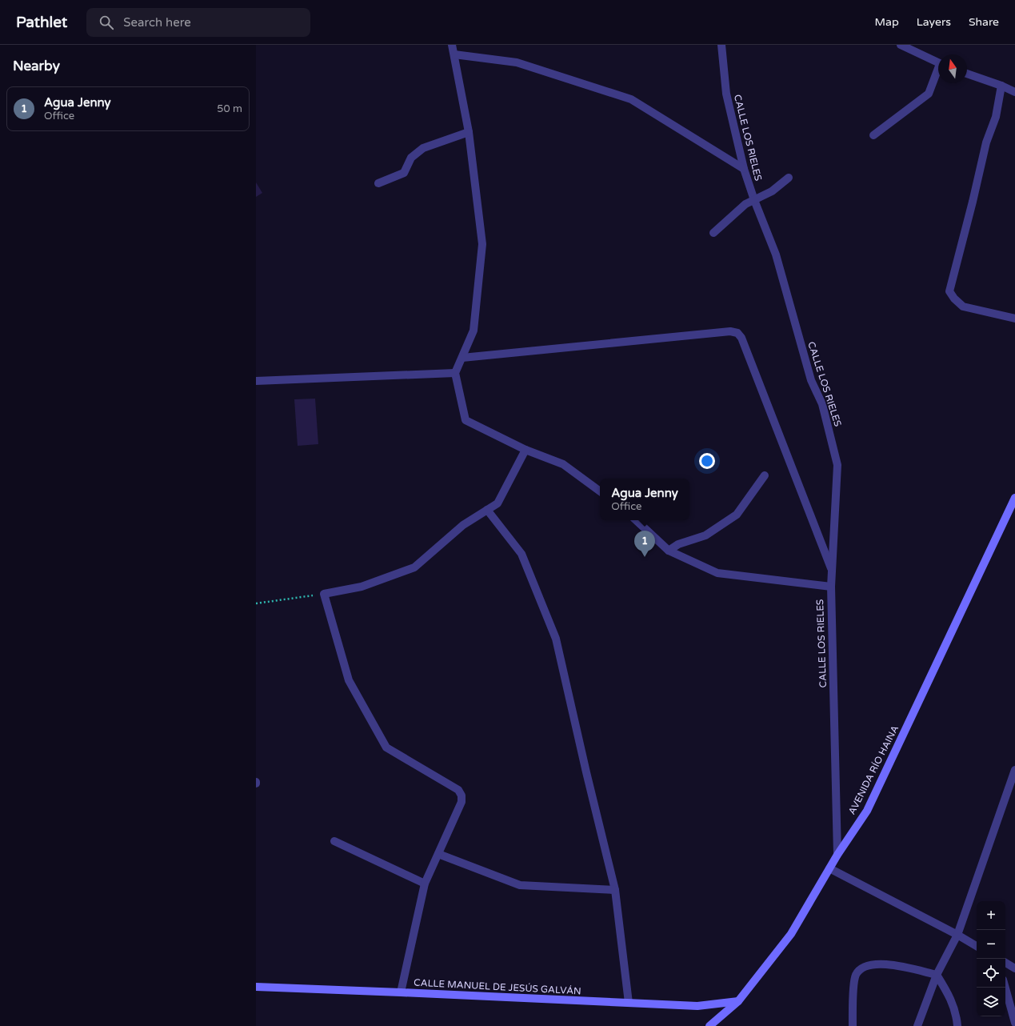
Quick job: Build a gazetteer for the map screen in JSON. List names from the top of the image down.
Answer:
{
  "streets": {
    "street": ["CALLE LOS RIELES", "AVENIDA RÍO HAINA", "CALLE MANUEL DE JESÚS GALVÁN"]
  },
  "crossings": [
    ["CALLE LOS RIELES", "AVENIDA RÍO HAINA"],
    ["AVENIDA RÍO HAINA", "CALLE MANUEL DE JESÚS GALVÁN"]
  ],
  "north": "top",
  "page": {
    "header": "Pathlet",
    "search": "Search here",
    "nav": ["Map", "Layers", "Share"],
    "heading": "Nearby",
    "list": [
      {
        "mark": "1",
        "name": "Agua Jenny",
        "note": "Office",
        "value": "50 m"
      }
    ],
    "popup": ["Agua Jenny", "Office"],
    "pins": "1",
    "map_buttons": ["+", "−"]
  }
}
